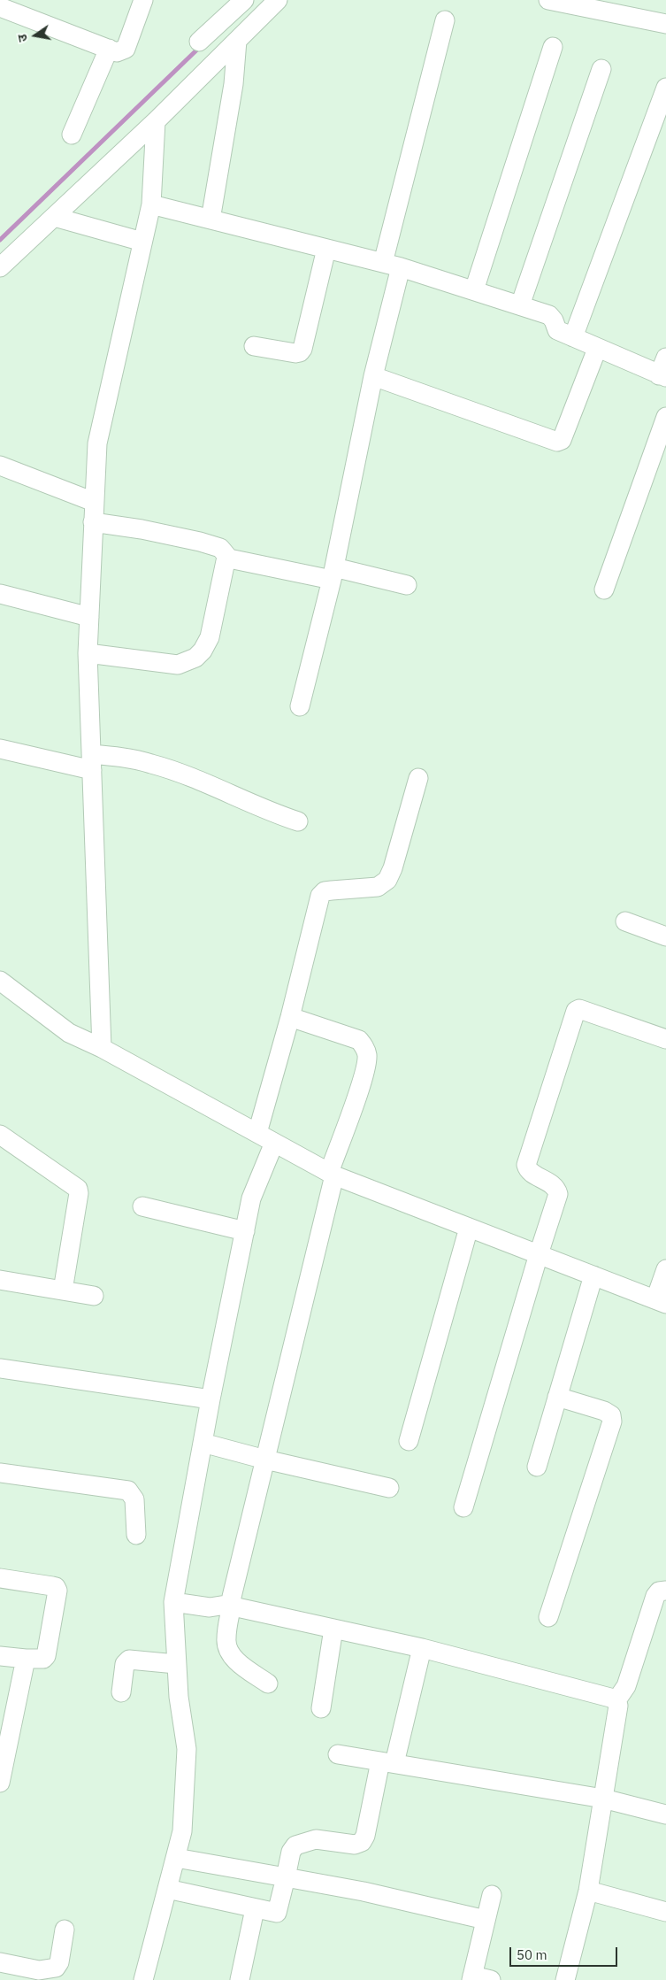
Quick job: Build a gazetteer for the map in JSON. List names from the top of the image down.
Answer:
{
  "scale_bar": "50 m",
  "north": "left"
}
